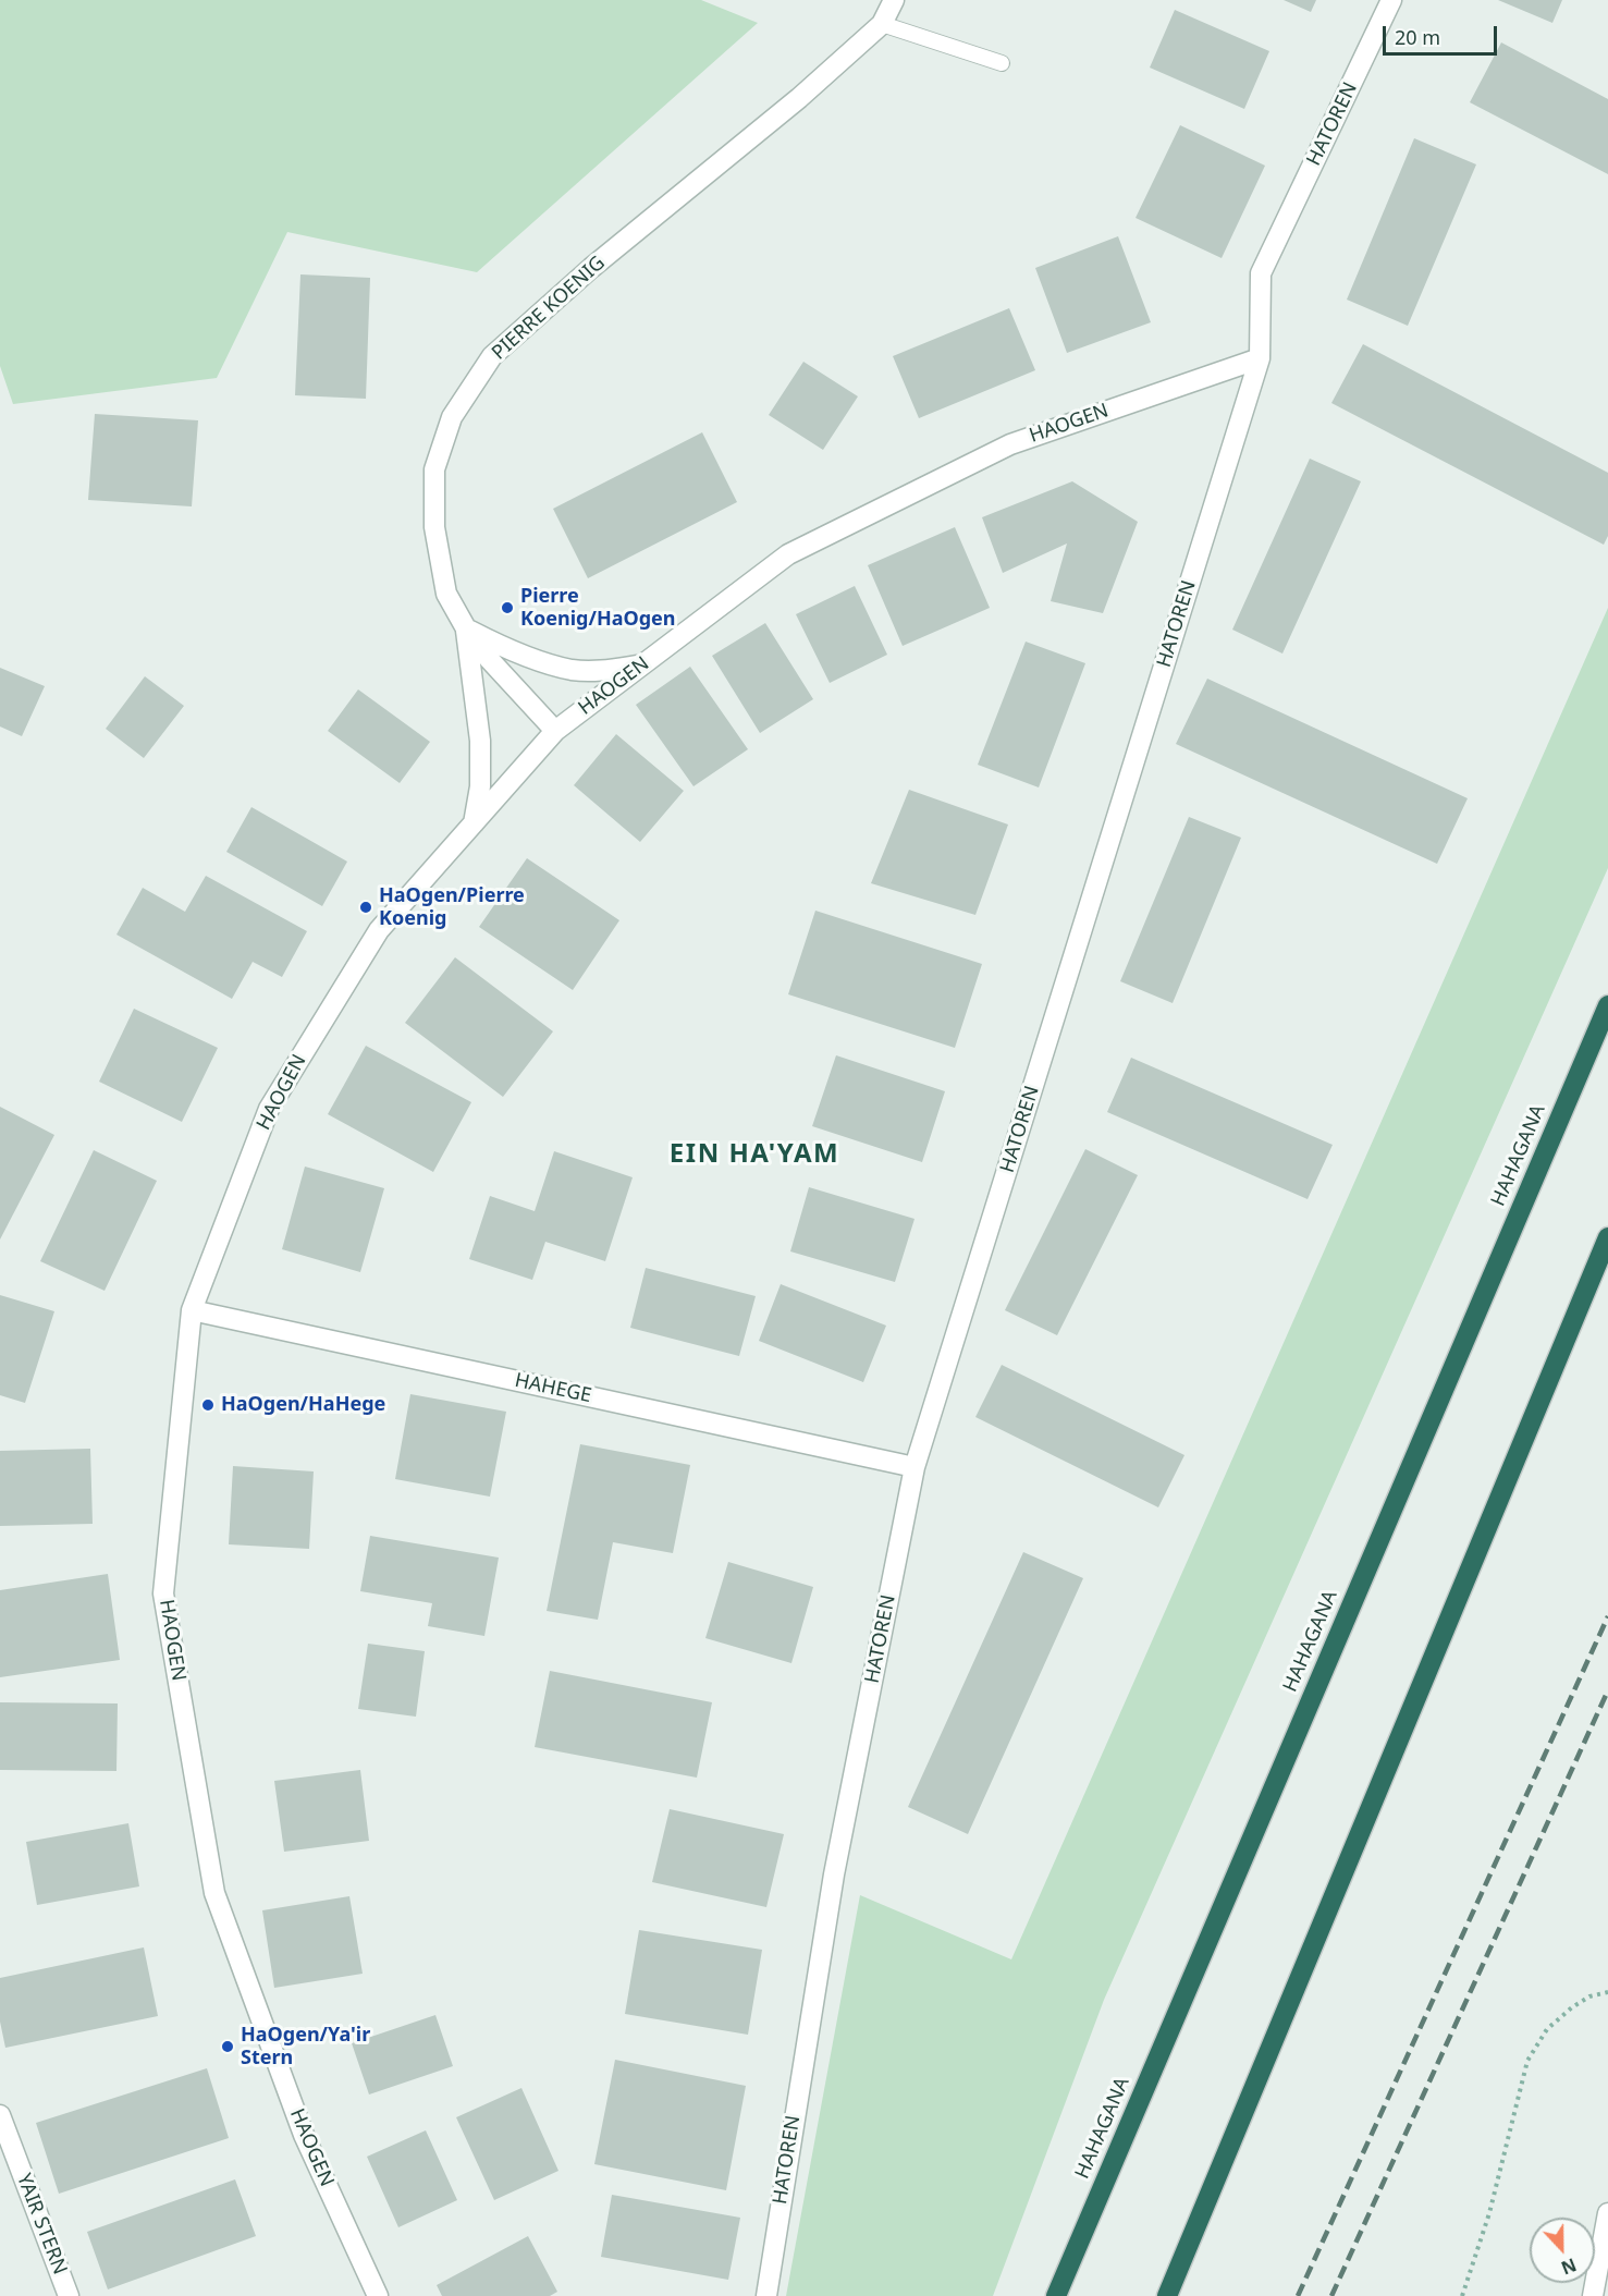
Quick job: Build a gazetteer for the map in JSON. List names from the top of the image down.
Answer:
{
  "streets": {
    "highway": ["HAHAGANA"],
    "street": [
      "HATOREN",
      "PIERRE KOENIG",
      "HAOGEN",
      "HAHEGE",
      "YAIR STERN"
    ]
  },
  "crossings": [
    ["HATOREN", "HAOGEN"],
    ["HATOREN", "HAHEGE"],
    ["PIERRE KOENIG", "HAOGEN"],
    ["HAOGEN", "HAHEGE"]
  ],
  "districts": ["EIN HA'YAM"],
  "places": [
    "Pierre Koenig/HaOgen",
    "HaOgen/Pierre Koenig",
    "HaOgen/HaHege",
    "HaOgen/Ya'ir Stern"
  ],
  "scale_bar": "20 m",
  "north": "bottom"
}
